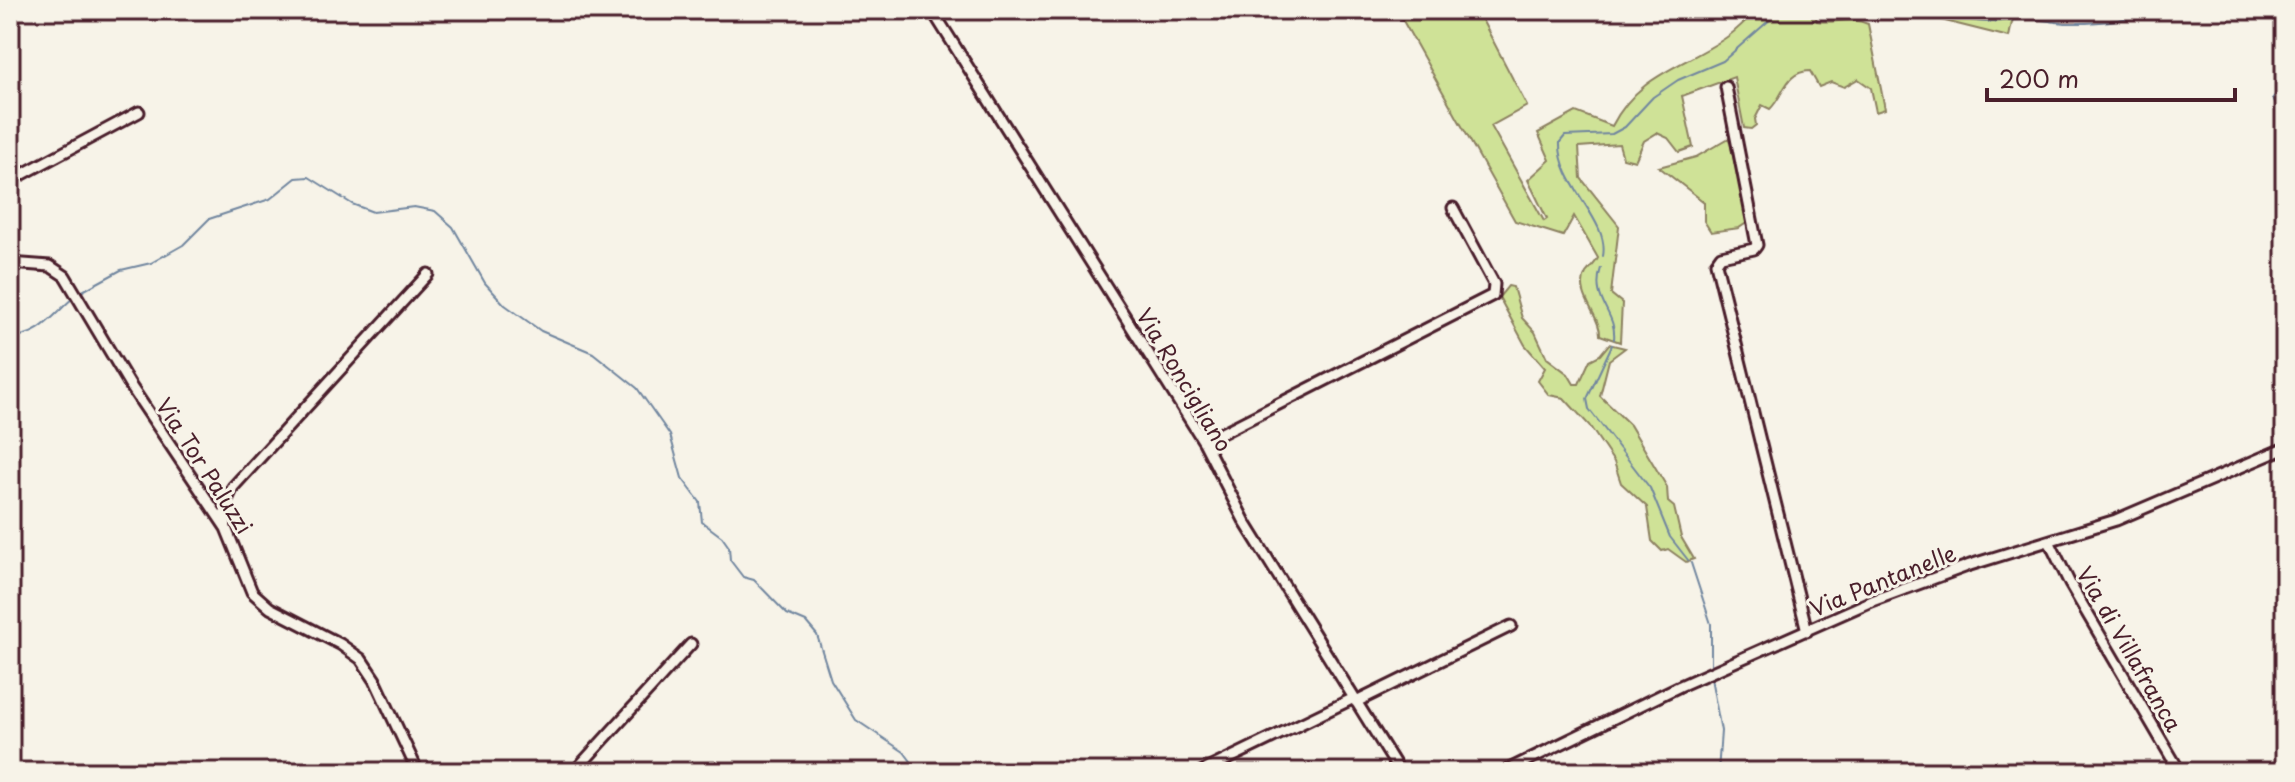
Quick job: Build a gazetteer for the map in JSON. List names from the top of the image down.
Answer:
{
  "streets": {
    "street": [
      "Via Roncigliano",
      "Via Tor Paluzzi",
      "Via Pantanelle",
      "Via di Villafranca"
    ]
  },
  "crossings": [
    ["Via Pantanelle", "Via di Villafranca"]
  ],
  "scale_bar": "200 m"
}
